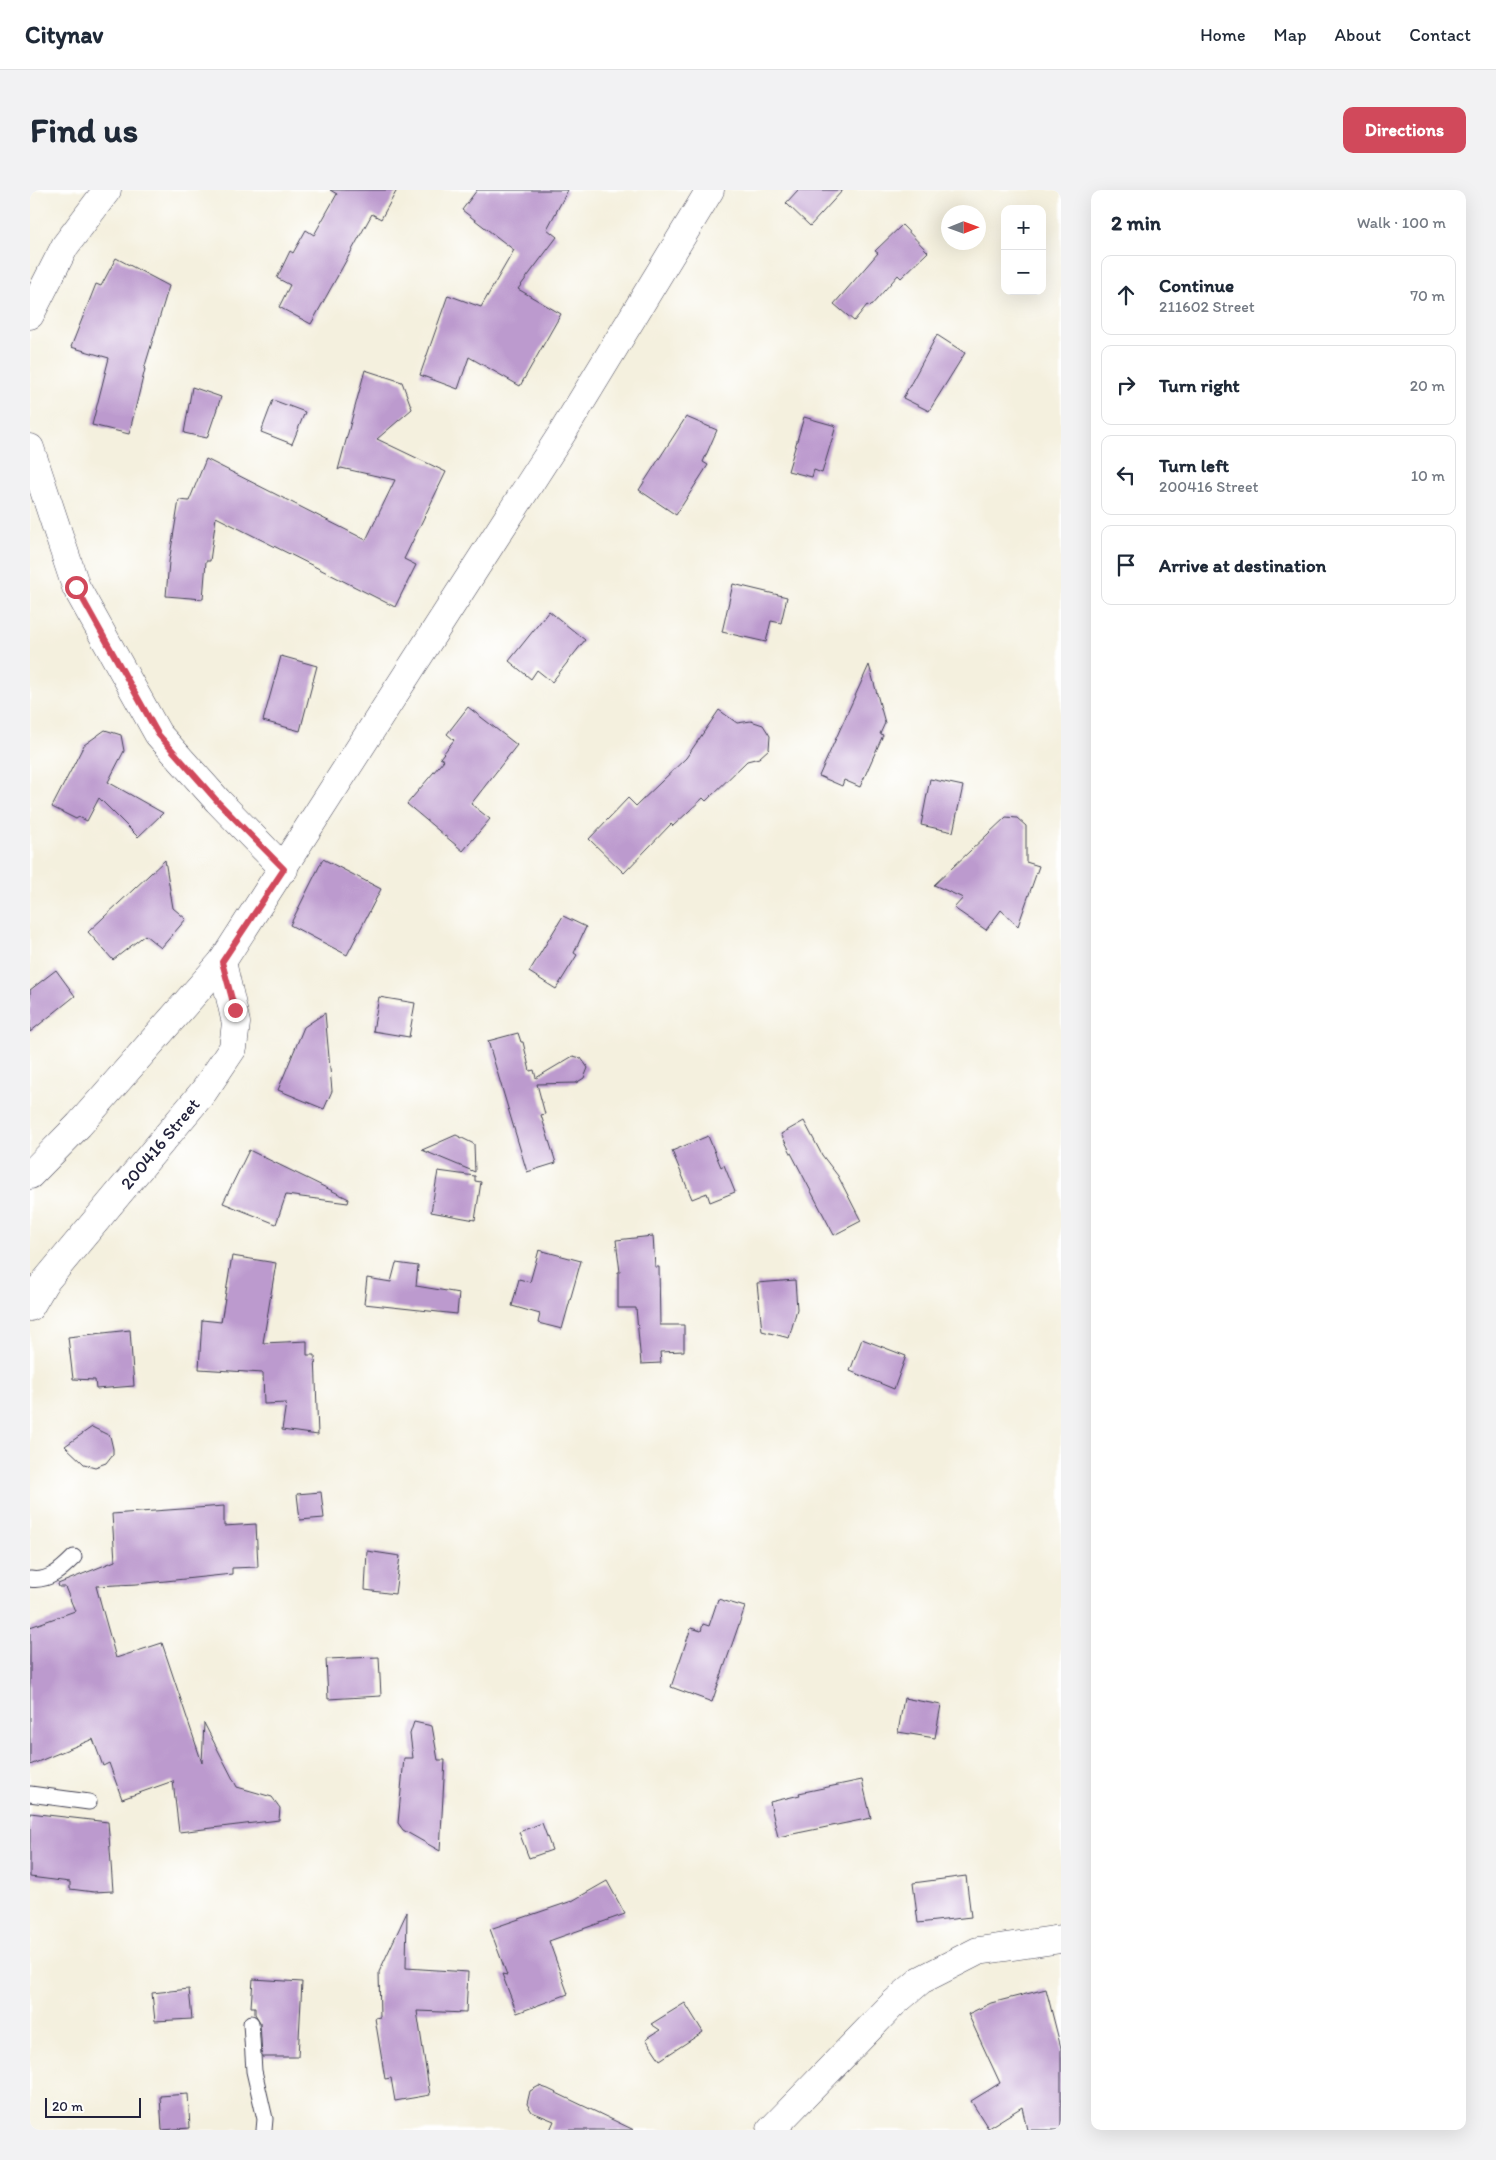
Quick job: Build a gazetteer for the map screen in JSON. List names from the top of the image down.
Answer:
{
  "streets": {
    "street": ["200416 Street"]
  },
  "scale_bar": "20 m",
  "north": "right",
  "page": {
    "header": "Citynav",
    "nav": [
      "Home",
      "Map",
      "About",
      "Contact"
    ],
    "buttons": "Directions",
    "title": "Find us",
    "heading": ["2 min", "Walk · 100 m"],
    "map_buttons": ["+", "−"],
    "list": [
      ["Continue", "211602 Street", "70 m"],
      ["Turn right", "20 m"],
      ["Turn left", "200416 Street", "10 m"],
      "Arrive at destination"
    ],
    "scale": "20 m"
  }
}
